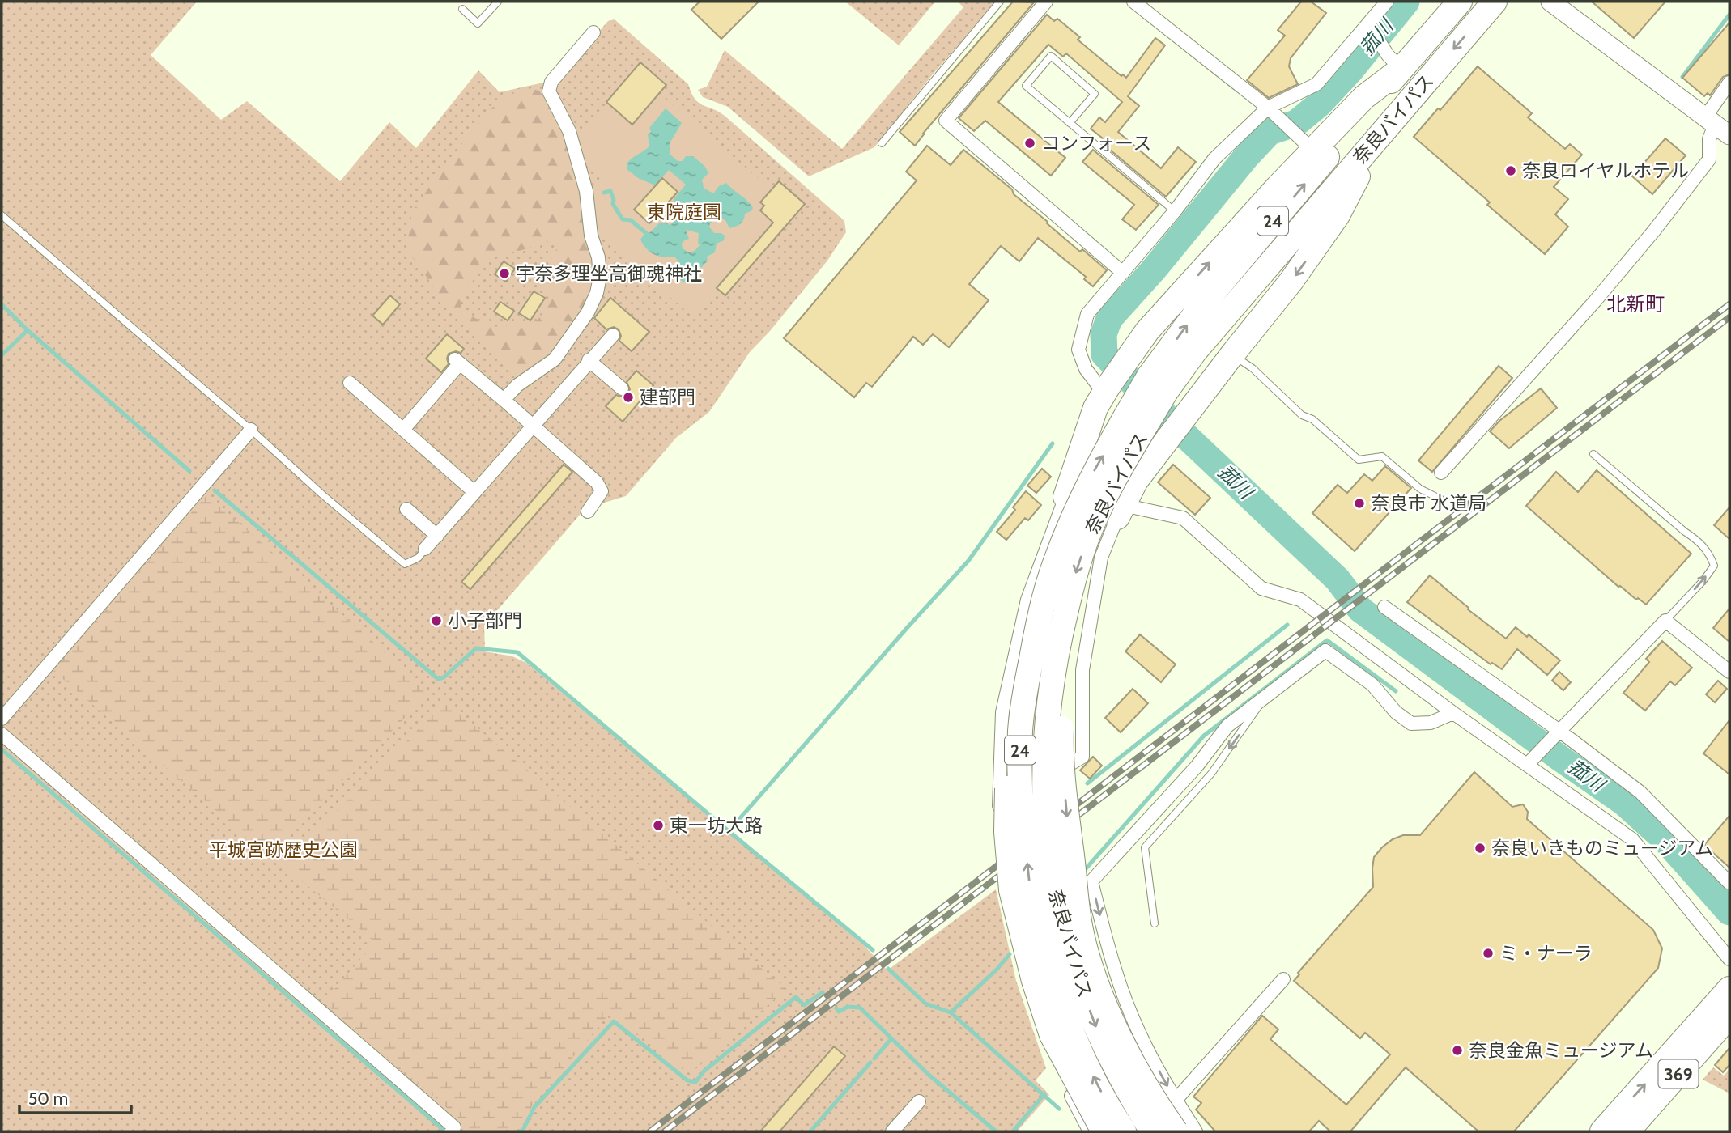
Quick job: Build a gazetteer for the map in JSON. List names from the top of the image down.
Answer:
{
  "streets": {
    "highway": ["奈良バイパス", "24", "369"]
  },
  "crossings": [
    ["奈良バイパス", "24"]
  ],
  "districts": ["北新町"],
  "water": ["菰川"],
  "parks": ["東院庭園", "平城宮跡歴史公園"],
  "places": [
    "コンフォース",
    "奈良ロイヤルホテル",
    "宇奈多理坐高御魂神社",
    "建部門",
    "奈良市 水道局",
    "小子部門",
    "東一坊大路",
    "奈良いきものミュージアム",
    "ミ・ナーラ",
    "奈良金魚ミュージアム"
  ],
  "scale_bar": "50 m"
}
